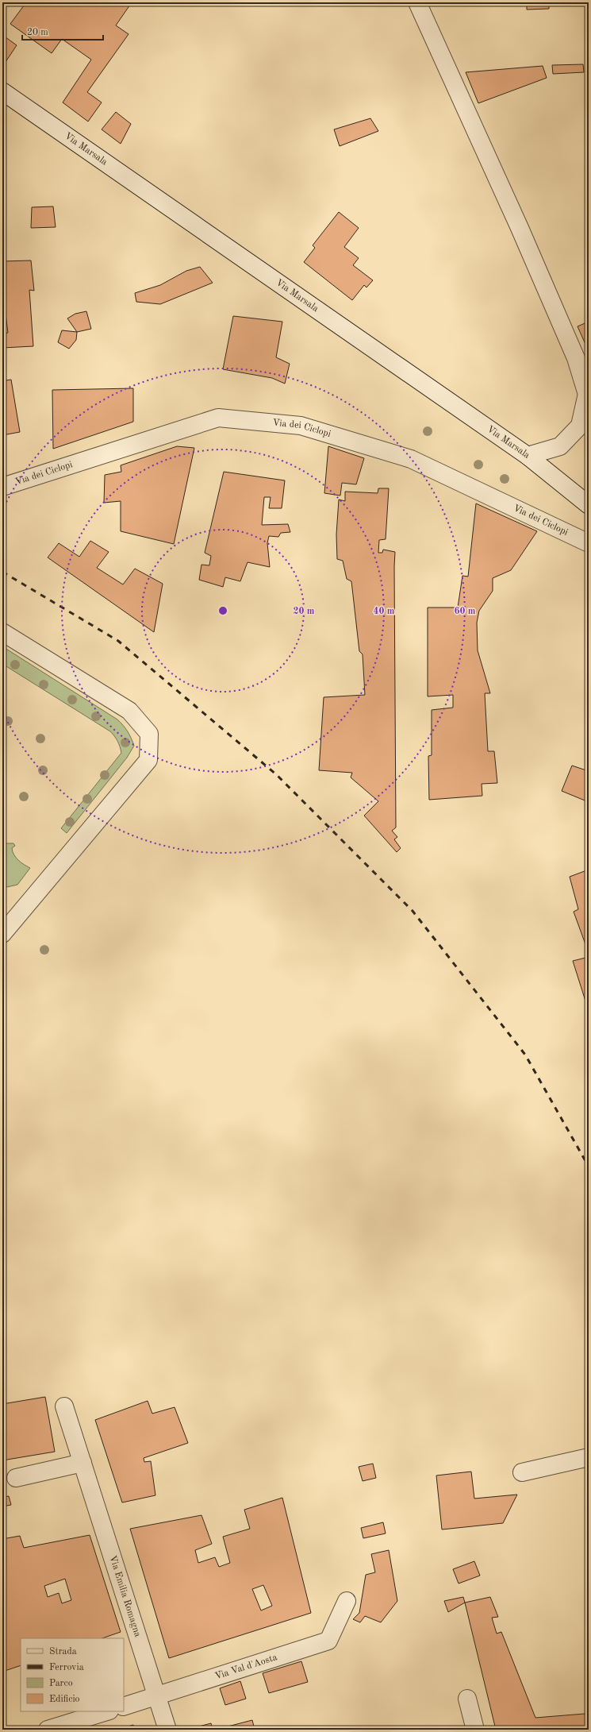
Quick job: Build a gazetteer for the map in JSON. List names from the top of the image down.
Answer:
{
  "streets": {
    "street": [
      "Via Marsala",
      "Via dei Ciclopi",
      "Via Emilia Romagna",
      "Via Val d'Aosta"
    ]
  },
  "crossings": [
    ["Via Emilia Romagna", "Via Val d'Aosta"]
  ],
  "legend": [
    "Strada",
    "Ferrovia",
    "Parco",
    "Edificio"
  ],
  "scale_bar": "20 m",
  "rings": ["20 m", "40 m", "60 m"]
}
